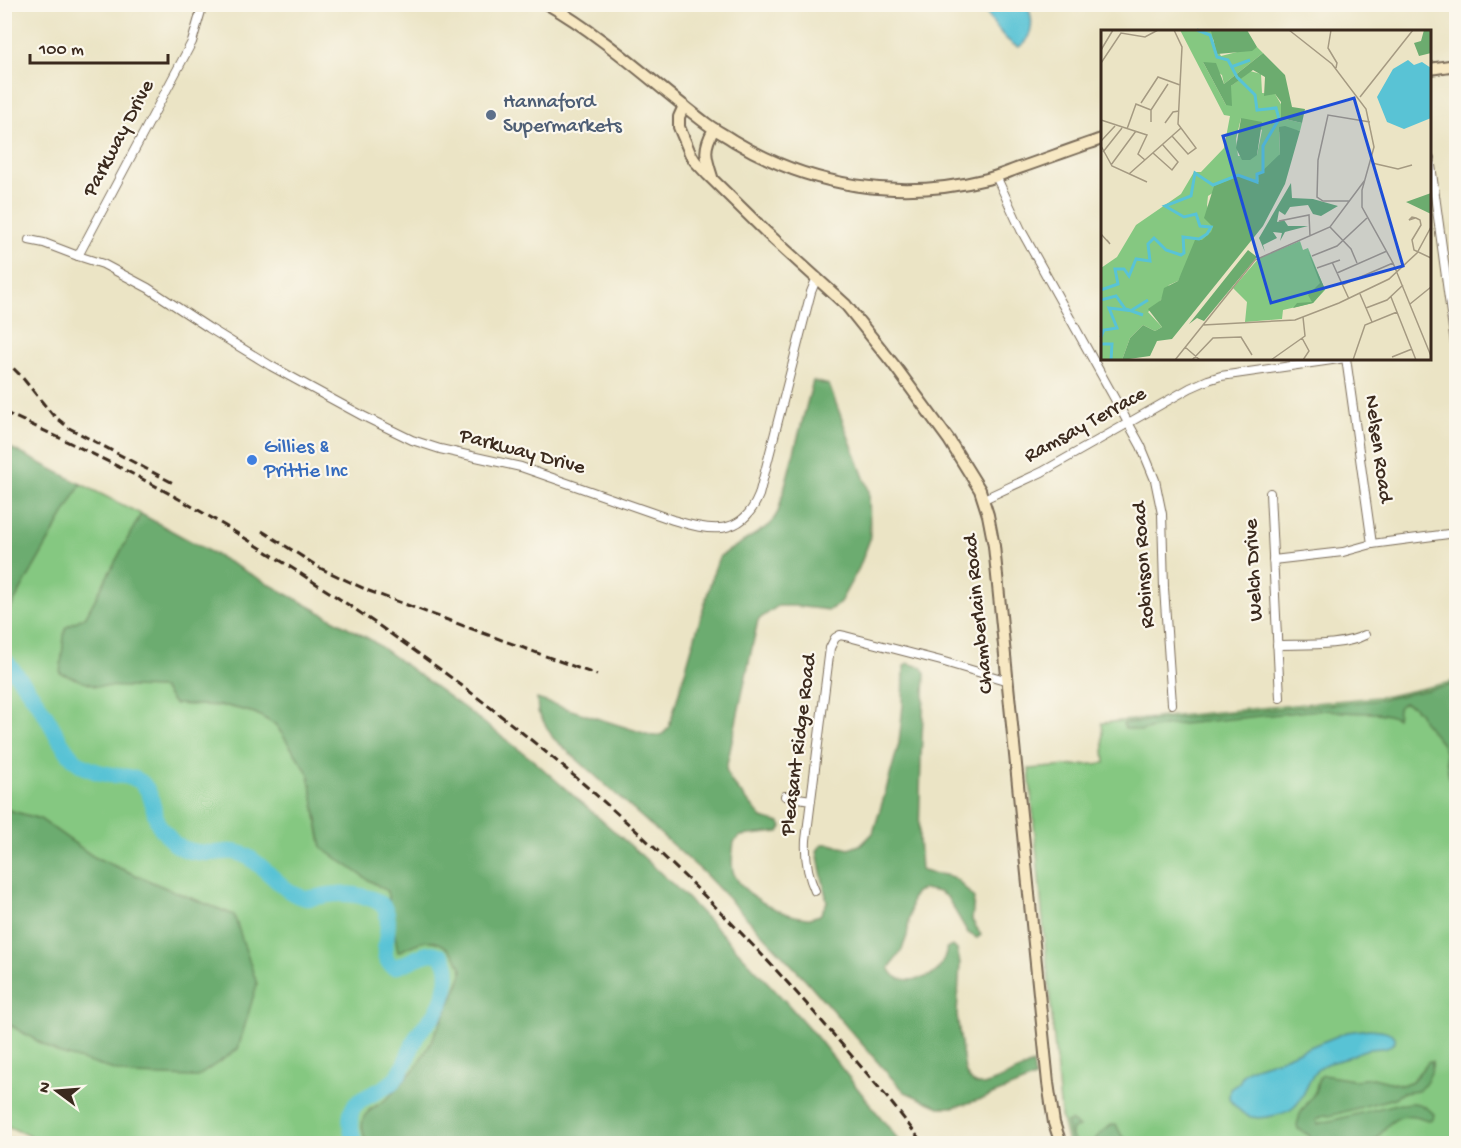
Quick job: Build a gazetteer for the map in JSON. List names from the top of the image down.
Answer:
{
  "streets": {
    "street": [
      "Parkway Drive",
      "Ramsay Terrace",
      "Nelsen Road",
      "Robinson Road",
      "Welch Drive",
      "Chamberlain Road",
      "Pleasant Ridge Road"
    ]
  },
  "crossings": [
    ["Parkway Drive", "Chamberlain Road"],
    ["Ramsay Terrace", "Robinson Road"],
    ["Ramsay Terrace", "Chamberlain Road"],
    ["Chamberlain Road", "Pleasant Ridge Road"]
  ],
  "places": ["Hannaford Supermarkets", "Gillies & Prittie Inc"],
  "scale_bar": "100 m",
  "north": "left"
}
